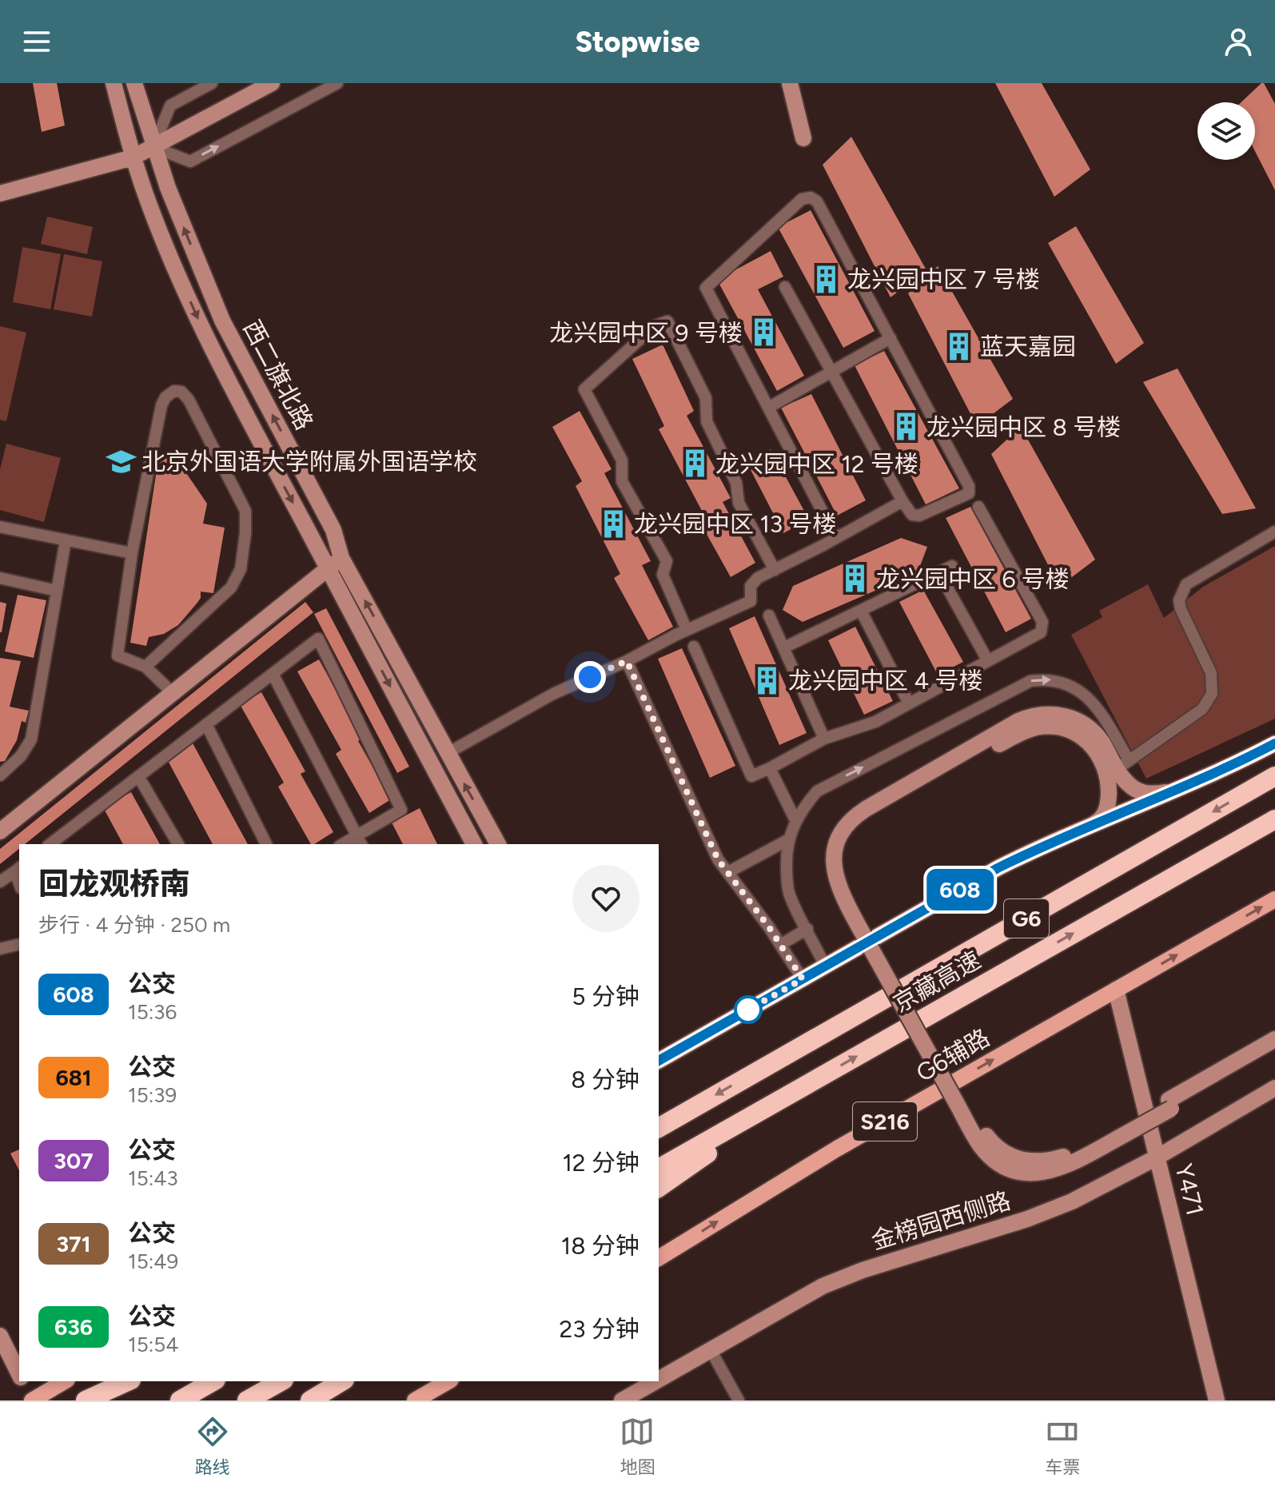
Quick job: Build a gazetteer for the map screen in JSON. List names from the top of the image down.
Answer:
{
  "streets": {
    "highway": ["G6", "京藏高速"],
    "main road": [
      "西二旗北路",
      "G6辅路",
      "S216",
      "Y471",
      "金榜园西侧路"
    ]
  },
  "crossings": [
    ["G6辅路", "Y471"],
    ["Y471", "金榜园西侧路"]
  ],
  "places": {
    "building": [
      "龙兴园中区 7 号楼",
      "龙兴园中区 9 号楼",
      "蓝天嘉园",
      "龙兴园中区 8 号楼",
      "龙兴园中区 12 号楼",
      "龙兴园中区 13 号楼",
      "龙兴园中区 6 号楼",
      "龙兴园中区 4 号楼"
    ],
    "school or university": ["北京外国语大学附属外国语学校"]
  },
  "lines": ["bus line 608"],
  "page": {
    "header": "Stopwise",
    "on_map": "608",
    "heading": ["回龙观桥南", "步行 · 4 分钟 · 250 m"],
    "list": [
      {
        "mark": "608",
        "name": "公交",
        "note": "15:36",
        "value": "5 分钟"
      },
      {
        "mark": "681",
        "name": "公交",
        "note": "15:39",
        "value": "8 分钟"
      },
      {
        "mark": "307",
        "name": "公交",
        "note": "15:43",
        "value": "12 分钟"
      },
      {
        "mark": "371",
        "name": "公交",
        "note": "15:49",
        "value": "18 分钟"
      },
      {
        "mark": "636",
        "name": "公交",
        "note": "15:54",
        "value": "23 分钟"
      }
    ],
    "tabs": ["路线", "地图", "车票"]
  }
}
